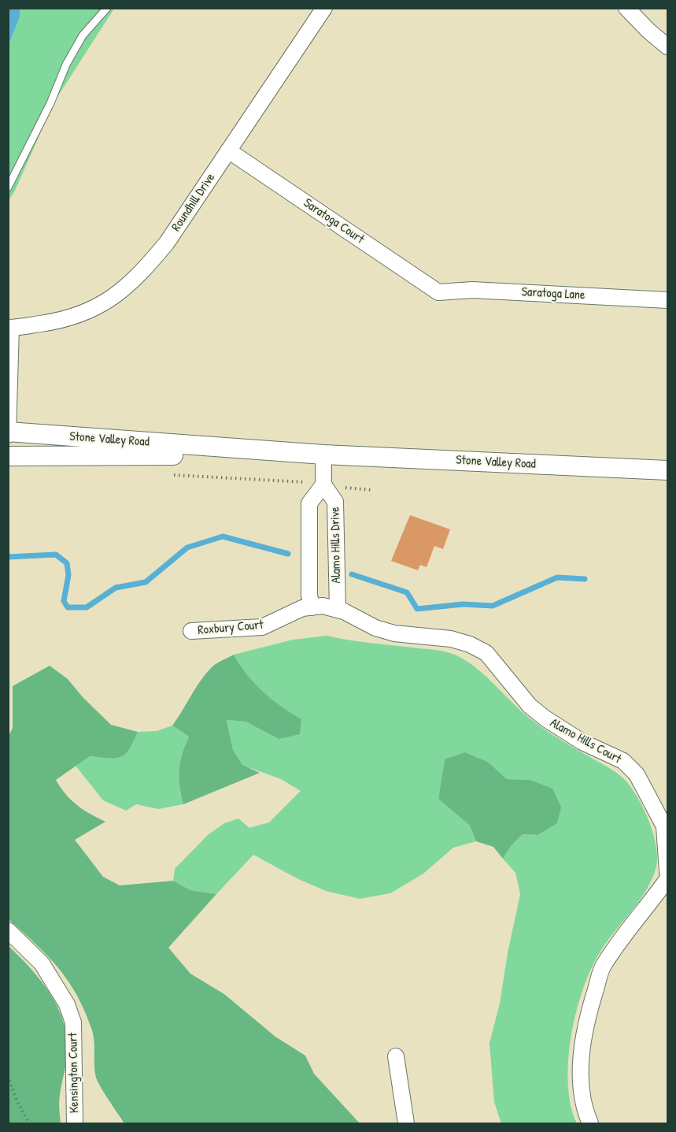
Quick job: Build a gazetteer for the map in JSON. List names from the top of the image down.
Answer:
{
  "streets": {
    "street": [
      "Roundhill Drive",
      "Saratoga Court",
      "Saratoga Lane",
      "Stone Valley Road",
      "Alamo Hills Drive",
      "Roxbury Court",
      "Alamo Hills Court",
      "Kensington Court"
    ]
  },
  "crossings": [
    ["Roundhill Drive", "Saratoga Court"],
    ["Roundhill Drive", "Stone Valley Road"],
    ["Saratoga Court", "Saratoga Lane"],
    ["Alamo Hills Drive", "Roxbury Court"],
    ["Alamo Hills Drive", "Alamo Hills Court"],
    ["Roxbury Court", "Alamo Hills Court"]
  ]
}
